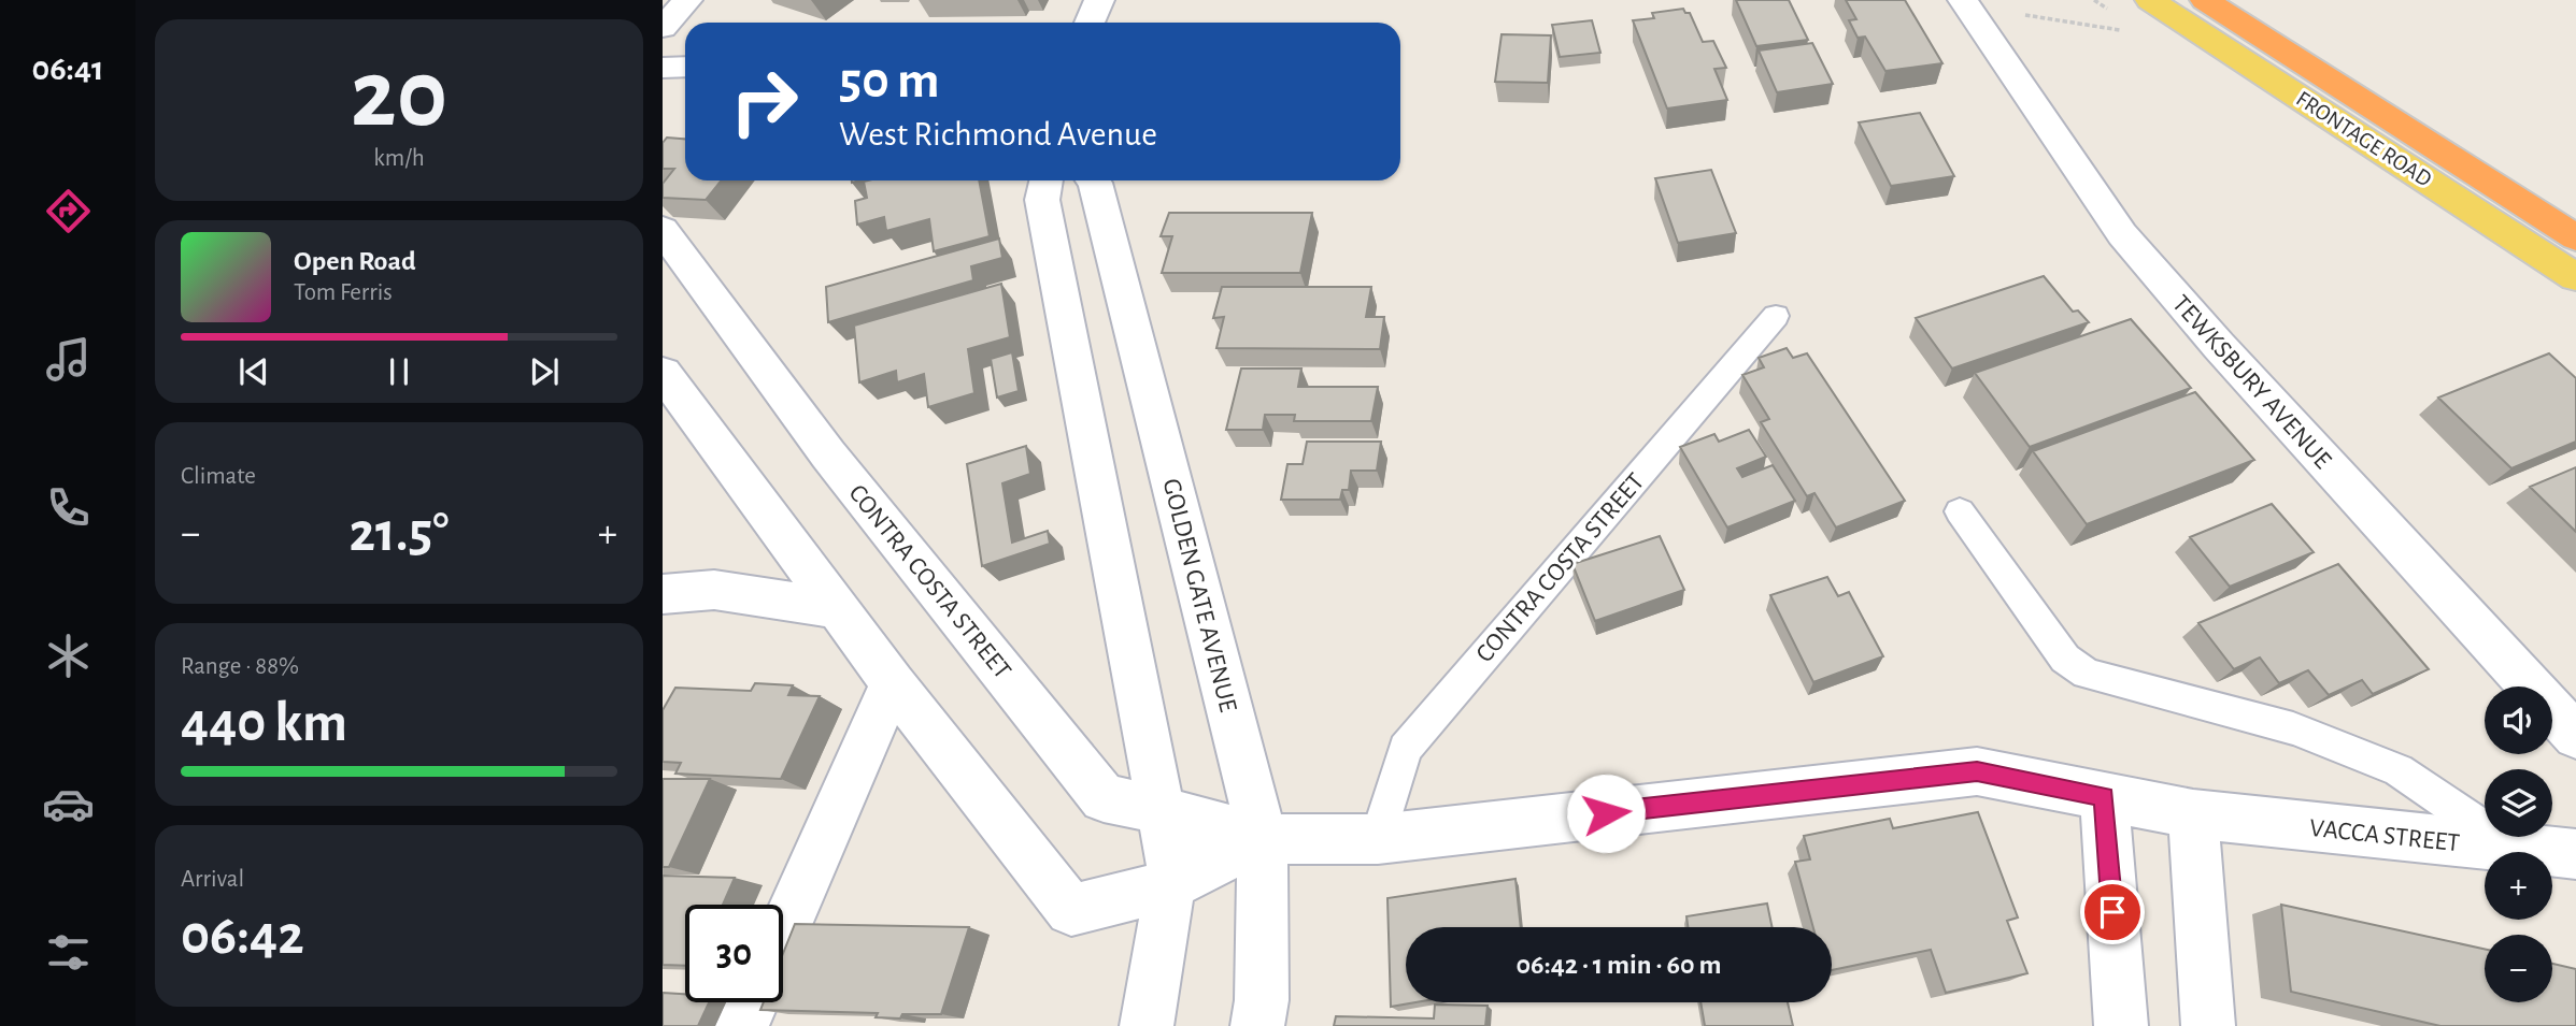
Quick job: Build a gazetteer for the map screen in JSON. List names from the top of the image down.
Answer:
{
  "streets": {
    "main road": ["FRONTAGE ROAD"],
    "street": [
      "TEWKSBURY AVENUE",
      "CONTRA COSTA STREET",
      "GOLDEN GATE AVENUE",
      "VACCA STREET"
    ]
  },
  "crossings": [
    ["CONTRA COSTA STREET", "GOLDEN GATE AVENUE"],
    ["CONTRA COSTA STREET", "VACCA STREET"],
    ["GOLDEN GATE AVENUE", "VACCA STREET"]
  ],
  "page": {
    "tabs": "06:41",
    "tile": [
      ["20", "km/h"],
      "Climate",
      ["Range · 88%", "440 km"],
      ["Arrival", "06:42"]
    ],
    "turn": ["50 m", "West Richmond Avenue"],
    "song": ["Open Road", "Tom Ferris"],
    "heat": ["−", "21.5°", "+"],
    "map_buttons": ["+", "−"],
    "limit": "30",
    "trip": "06:42 · 1 min · 60 m"
  }
}
